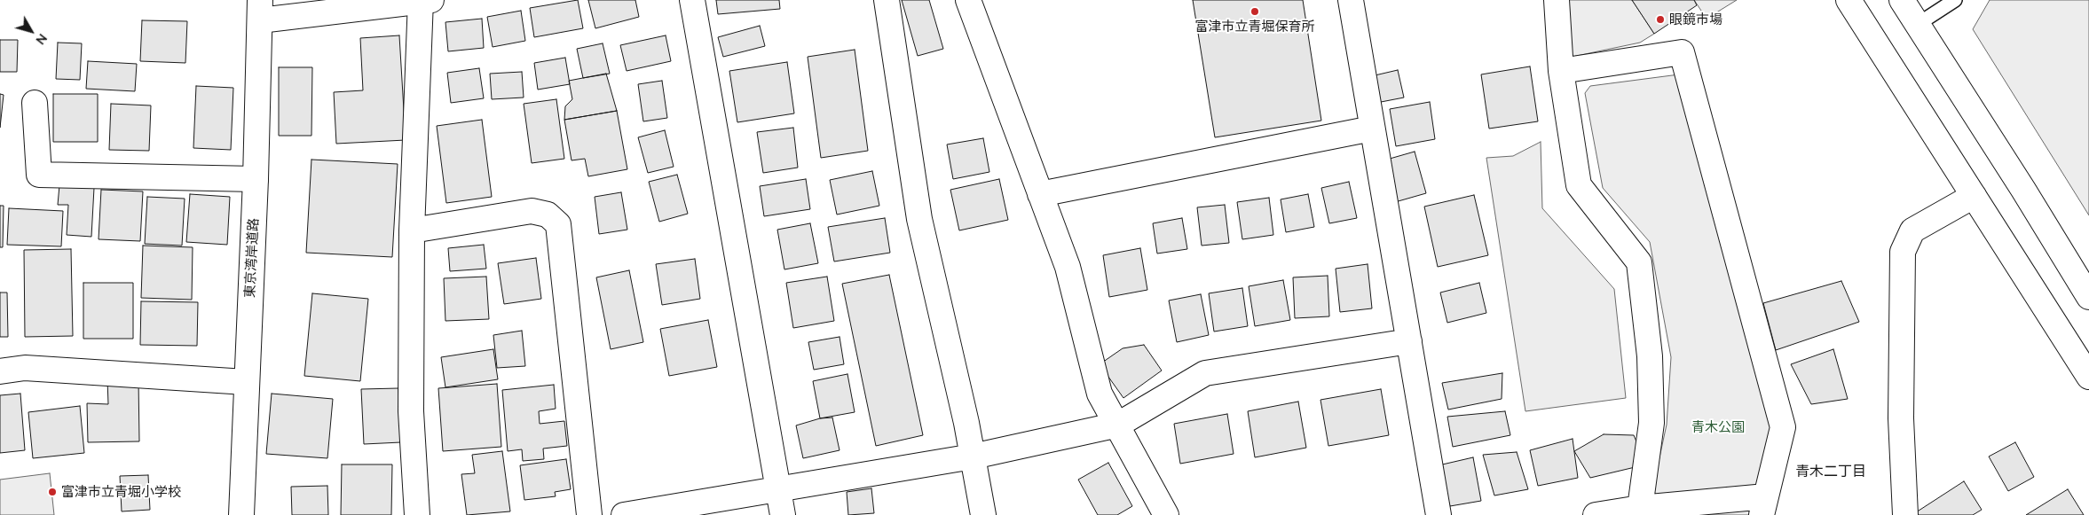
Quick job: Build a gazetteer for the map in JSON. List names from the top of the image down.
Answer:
{
  "streets": {
    "main road": ["東京湾岸道路"]
  },
  "districts": ["青木二丁目"],
  "parks": ["青木公園"],
  "places": ["富津市立青堀保育所", "眼鏡市場", "富津市立青堀小学校"],
  "north": "bottom right"
}
